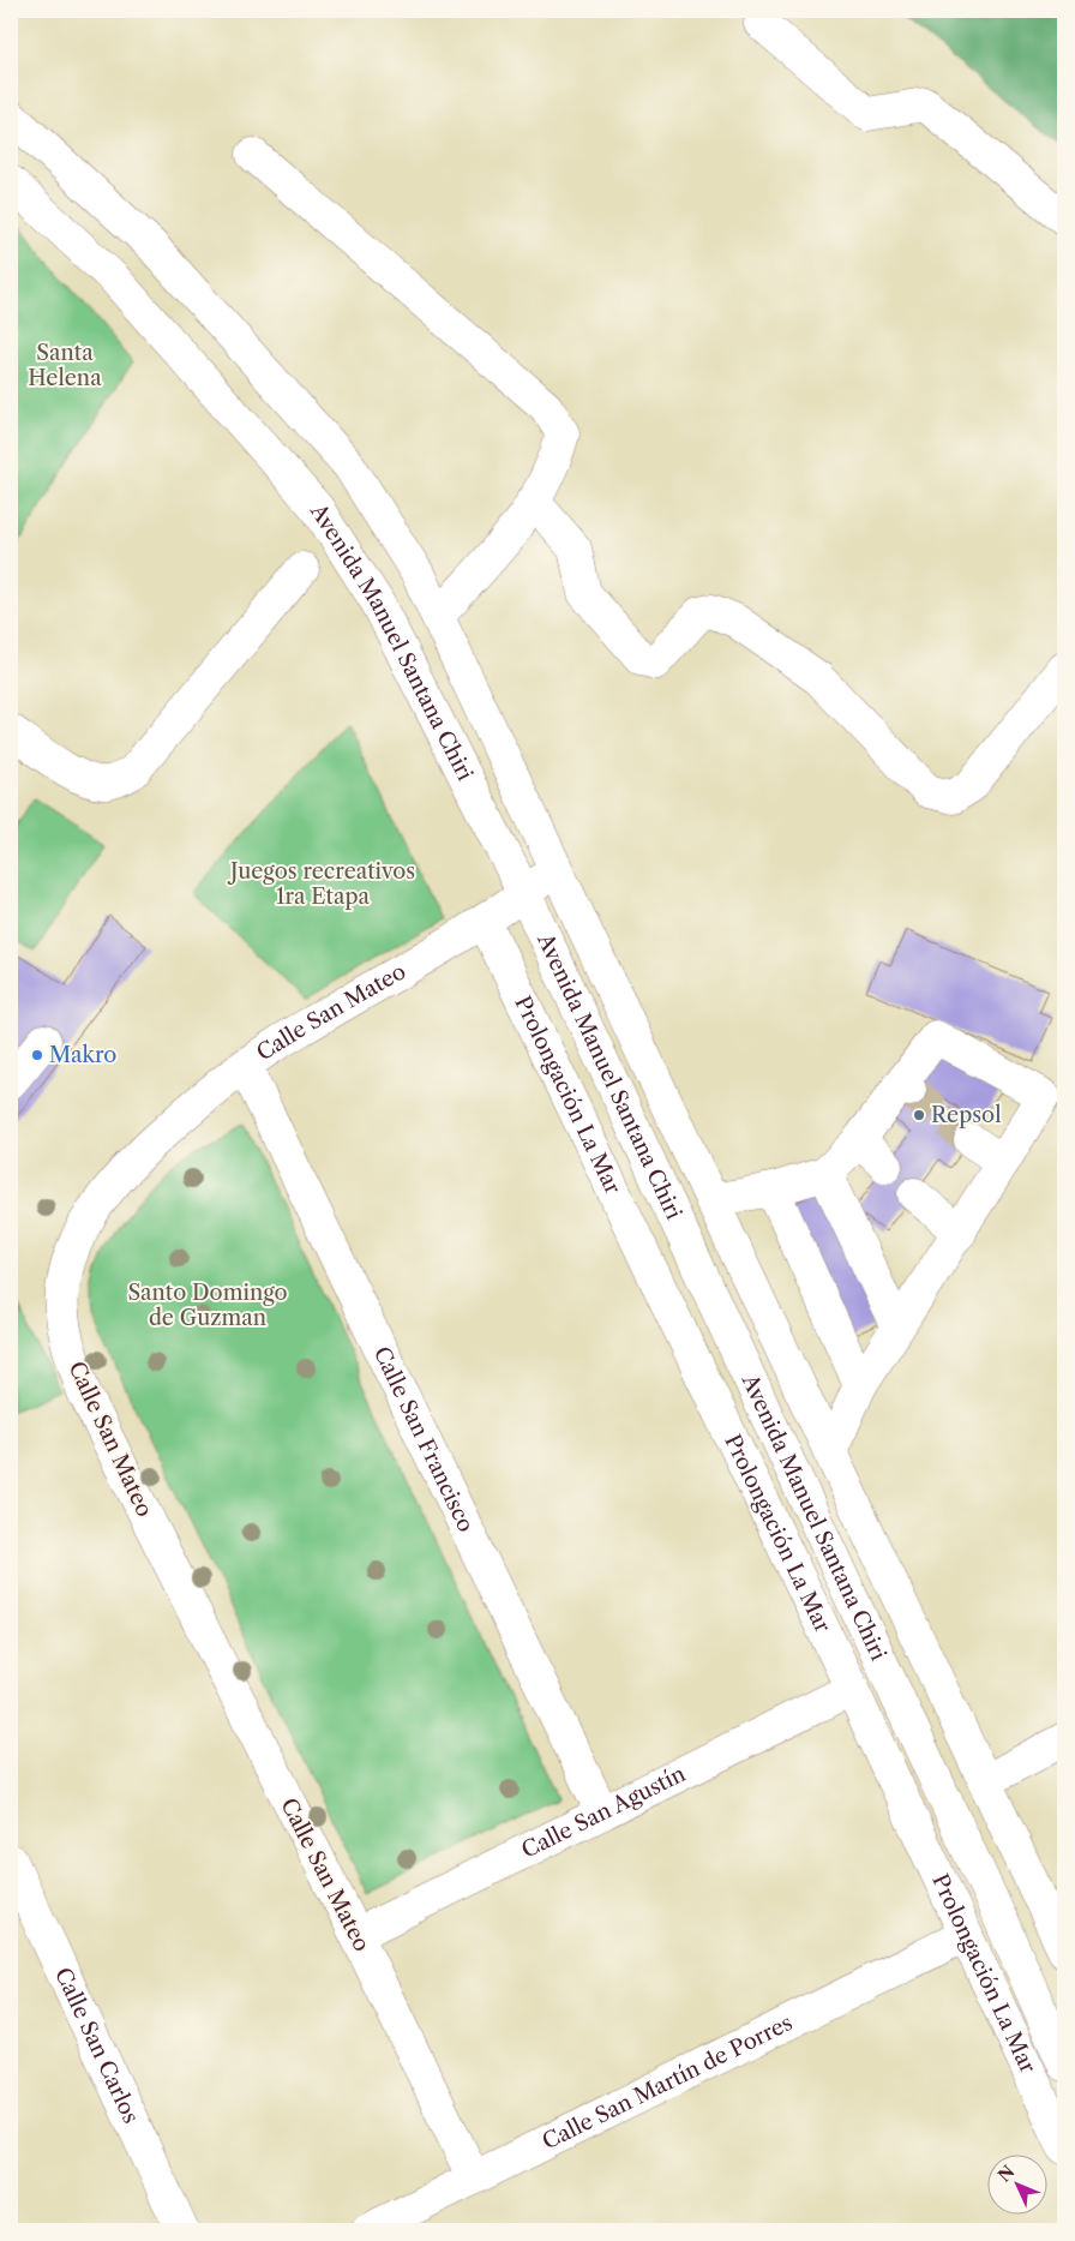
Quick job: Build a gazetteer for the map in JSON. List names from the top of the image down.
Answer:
{
  "streets": {
    "street": [
      "Avenida Manuel Santana Chiri",
      "Calle San Mateo",
      "Prolongación La Mar",
      "Calle San Francisco",
      "Calle San Agustín",
      "Calle San Carlos",
      "Calle San Martín de Porres"
    ]
  },
  "crossings": [
    ["Avenida Manuel Santana Chiri", "Calle San Mateo"],
    ["Calle San Mateo", "Prolongación La Mar"],
    ["Calle San Mateo", "Calle San Francisco"],
    ["Calle San Mateo", "Calle San Agustín"],
    ["Calle San Mateo", "Calle San Martín de Porres"],
    ["Prolongación La Mar", "Calle San Agustín"],
    ["Prolongación La Mar", "Calle San Martín de Porres"],
    ["Calle San Francisco", "Calle San Agustín"]
  ],
  "parks": ["Santa Helena", "Juegos recreativos 1ra Etapa", "Santo Domingo de Guzman"],
  "places": ["Makro", "Repsol"],
  "north": "top left"
}
